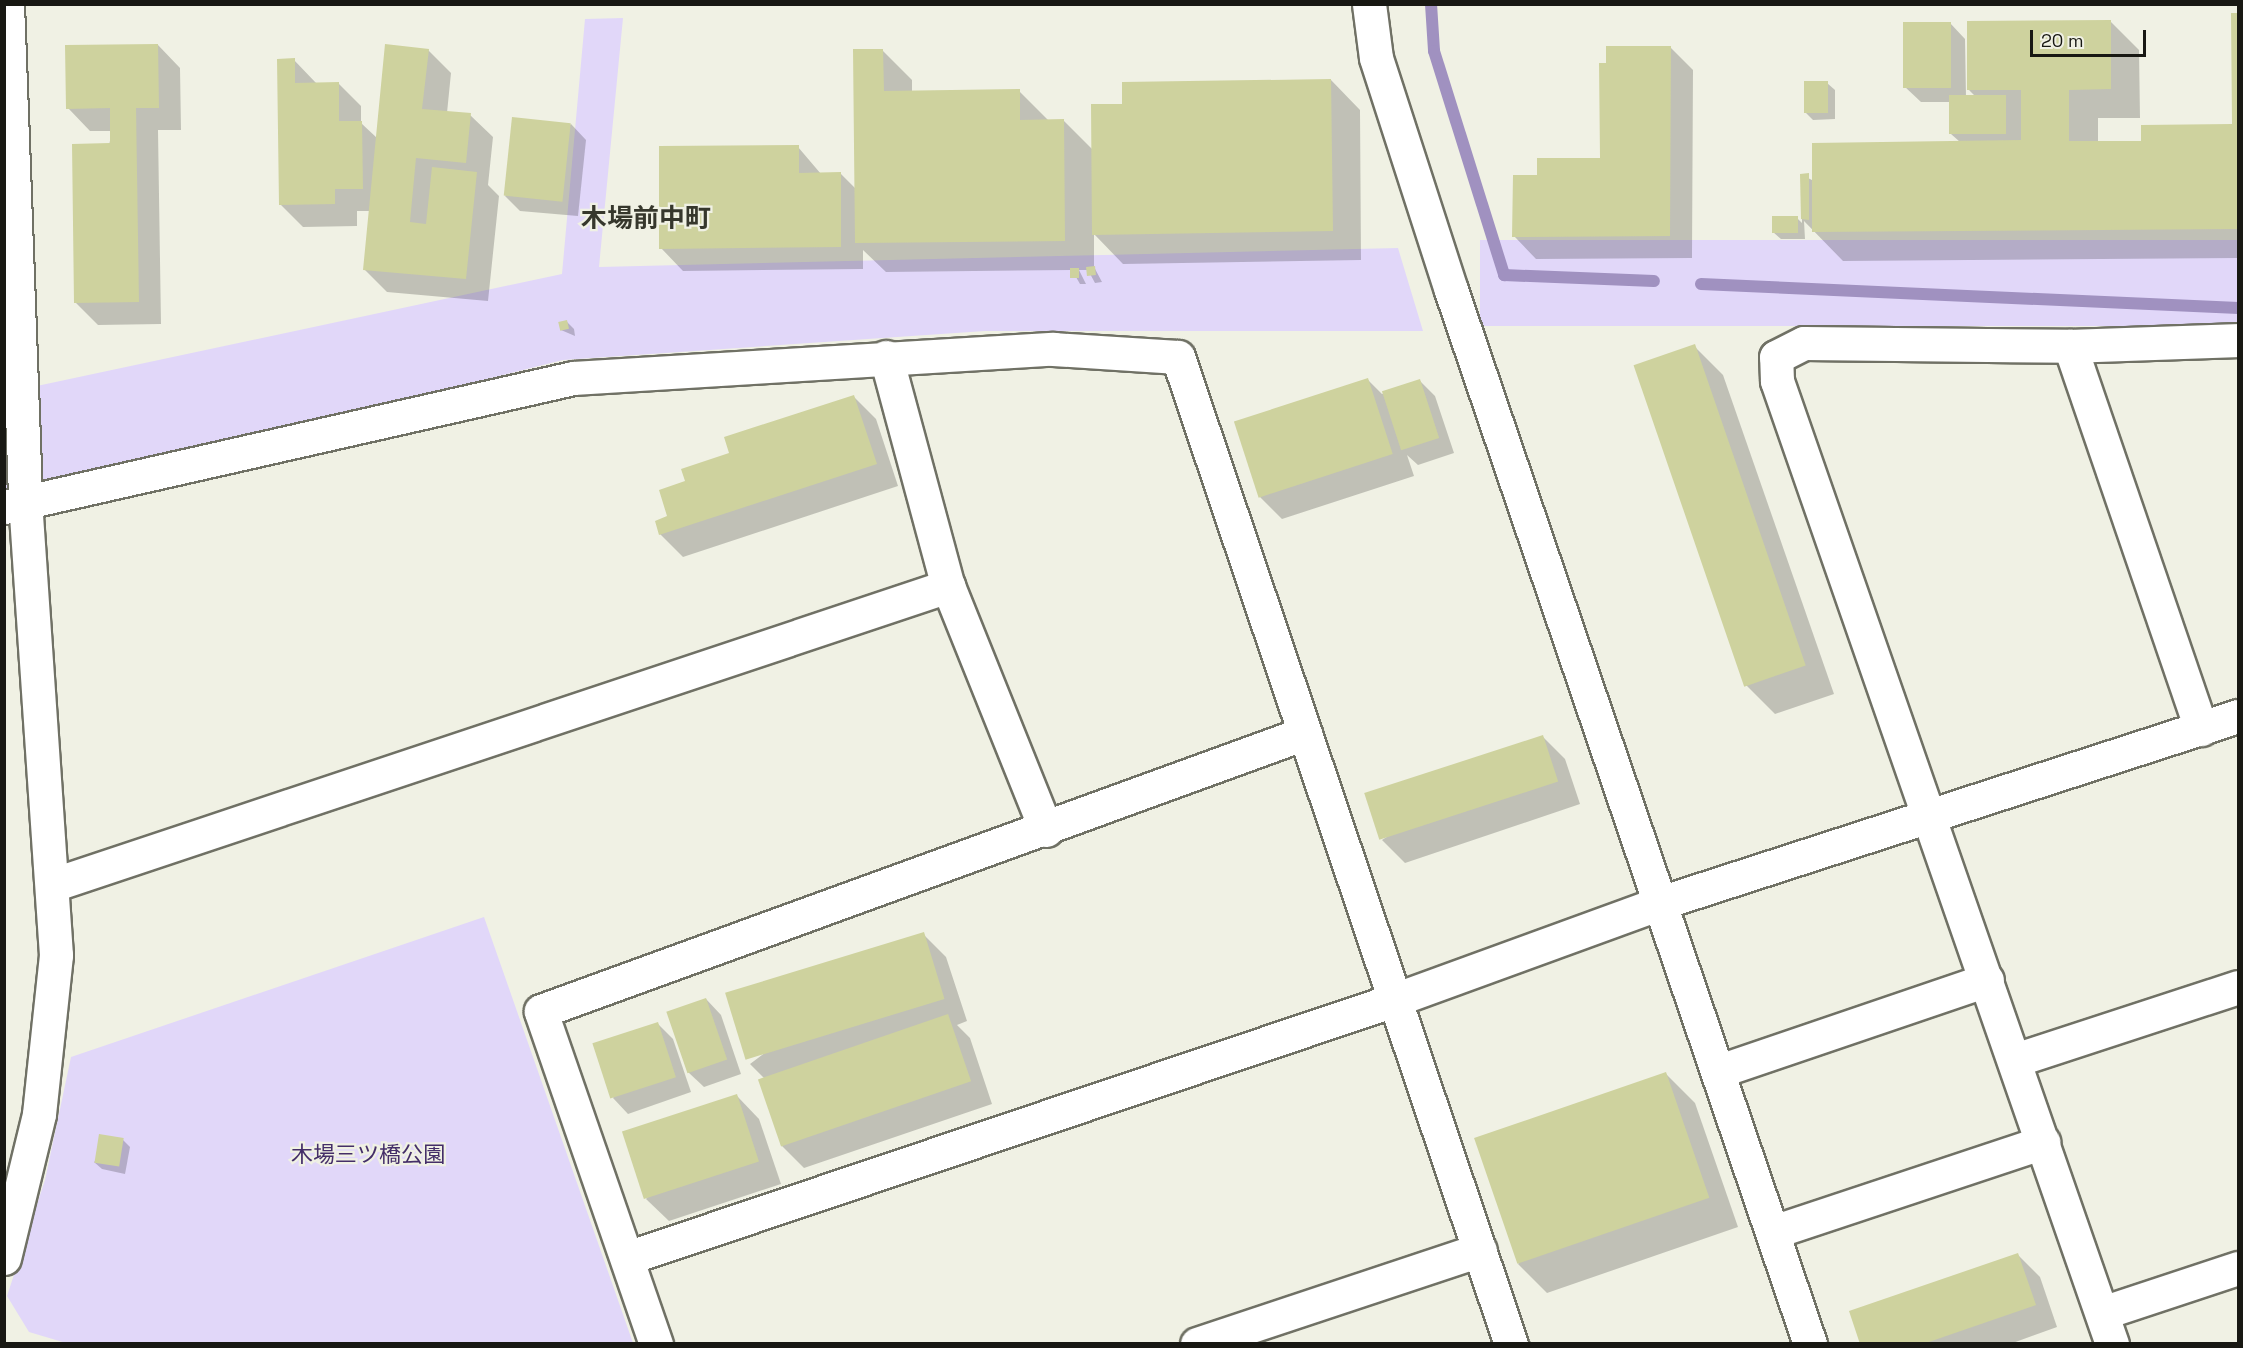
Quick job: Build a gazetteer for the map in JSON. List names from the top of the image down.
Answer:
{
  "districts": ["木場前中町"],
  "parks": ["木場三ツ橋公園"],
  "scale_bar": "20 m"
}
